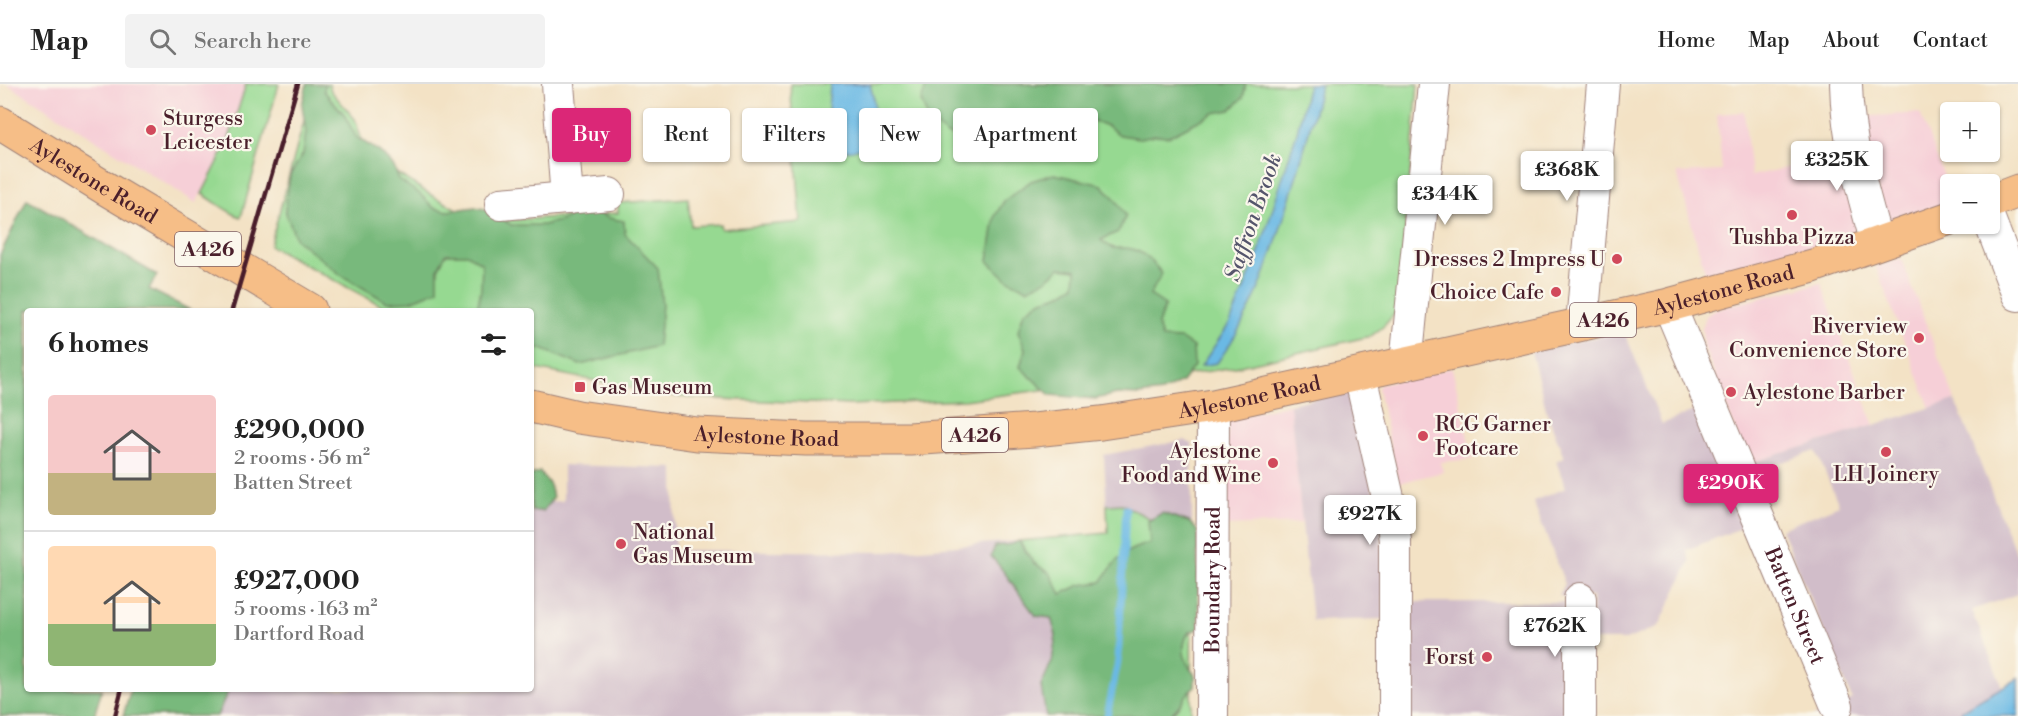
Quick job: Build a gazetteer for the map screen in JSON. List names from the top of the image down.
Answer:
{
  "streets": {
    "main road": ["Aylestone Road", "A426"],
    "street": ["Boundary Road", "Batten Street"]
  },
  "crossings": [
    ["Aylestone Road", "Boundary Road"],
    ["Aylestone Road", "Batten Street"]
  ],
  "water": ["Saffron Brook"],
  "places": {
    "other": [
      "Sturgess Leicester",
      "Tushba Pizza",
      "Dresses 2 Impress U",
      "Choice Cafe",
      "Riverview Convenience Store",
      "Aylestone Barber",
      "RCG Garner Footcare",
      "LH Joinery",
      "Aylestone Food and Wine",
      "National Gas Museum",
      "Forst"
    ],
    "transit": ["Gas Museum"]
  },
  "page": {
    "header": "Map",
    "search": "Search here",
    "nav": [
      "Home",
      "Map",
      "About",
      "Contact"
    ],
    "map_buttons": ["+", "−"],
    "chip": [
      "Buy",
      "Rent",
      "Filters",
      "New",
      "Apartment"
    ],
    "price": [
      "£325K",
      "£368K",
      "£344K",
      "£290K",
      "£927K",
      "£762K"
    ],
    "heading": "6 homes",
    "list": [
      {
        "name": "£290,000",
        "note": "2 rooms · 56 m² · Batten Street"
      },
      {
        "name": "£927,000",
        "note": "5 rooms · 163 m² · Dartford Road"
      }
    ]
  }
}
